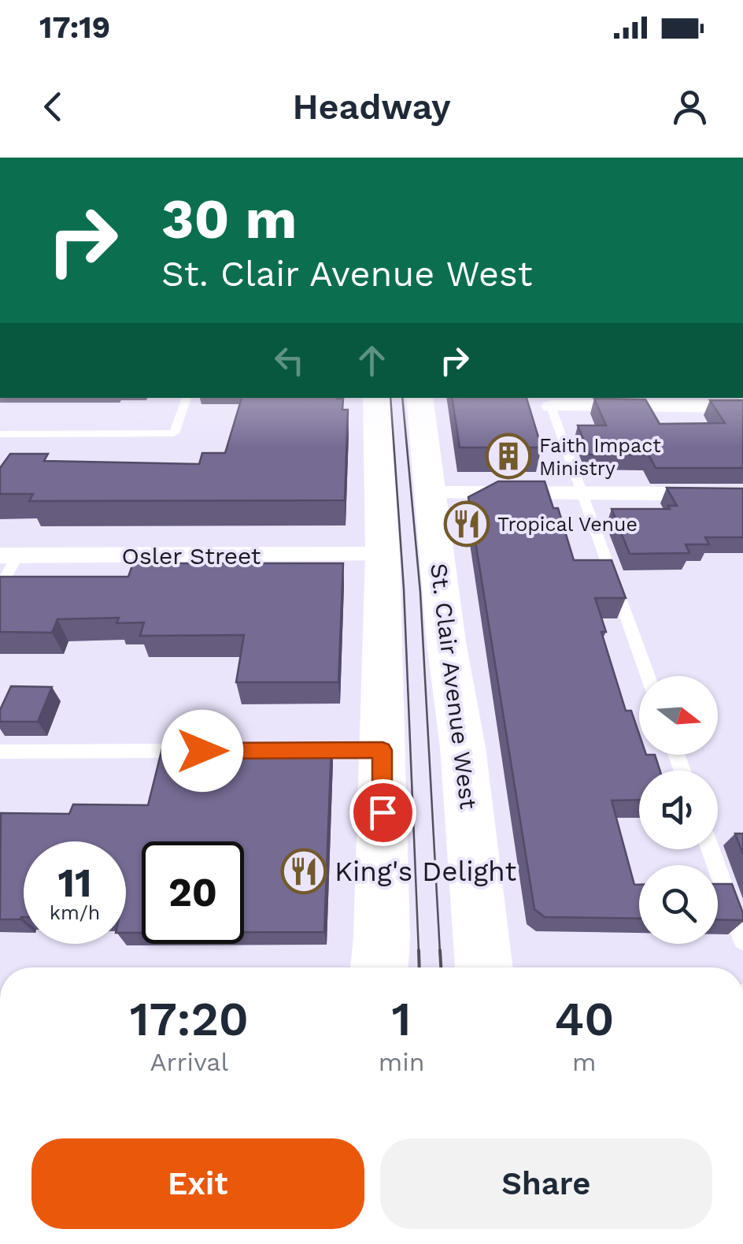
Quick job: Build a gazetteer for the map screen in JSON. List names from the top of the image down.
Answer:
{
  "streets": {
    "main road": ["St. Clair Avenue West"],
    "street": ["Osler Street"]
  },
  "places": {
    "building": ["Faith Impact Ministry"],
    "restaurant": ["Tropical Venue", "King's Delight"]
  },
  "north": "right",
  "page": {
    "status": "17:19",
    "header": "Headway",
    "turn": ["30 m", "St. Clair Avenue West"],
    "speed": "11 km/h",
    "limit": "20",
    "eta": [
      "17:20",
      "Arrival",
      "1",
      "min",
      "40",
      "m"
    ],
    "buttons": ["Exit", "Share"]
  }
}
